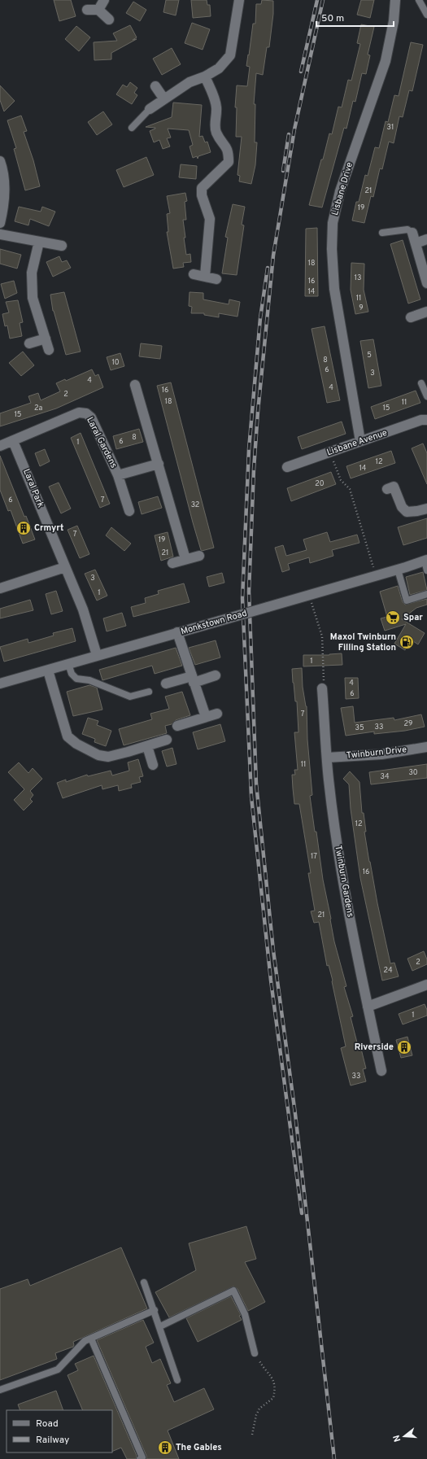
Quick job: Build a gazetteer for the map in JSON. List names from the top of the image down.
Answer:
{
  "streets": {
    "street": [
      "Lisbane Drive",
      "Laral Gardens",
      "Lisbane Avenue",
      "Laral Park",
      "Monkstown Road",
      "Twinburn Drive",
      "Twinburn Gardens"
    ]
  },
  "crossings": [
    ["Lisbane Drive", "Lisbane Avenue"],
    ["Laral Gardens", "Laral Park"],
    ["Laral Park", "Monkstown Road"],
    ["Twinburn Drive", "Twinburn Gardens"]
  ],
  "places": {
    "building": ["Crmyrt", "Riverside", "The Gables"],
    "supermarket": ["Spar"],
    "fuel station": ["Maxol Twinburn Filling Station"]
  },
  "house_numbers": [
    "31",
    "21",
    "19",
    "18",
    "13",
    "16",
    "14",
    "11",
    "9",
    "5",
    "8",
    "10",
    "6",
    "3",
    "4",
    "4",
    "16",
    "2",
    "18",
    "11",
    "2a",
    "15",
    "15",
    "8",
    "6",
    "1",
    "12",
    "14",
    "20",
    "6",
    "7",
    "32",
    "7",
    "19",
    "21",
    "3",
    "1",
    "1",
    "4",
    "6",
    "7",
    "29",
    "33",
    "35",
    "11",
    "30",
    "34",
    "12",
    "17",
    "16",
    "21",
    "2",
    "24",
    "1",
    "33"
  ],
  "legend": ["Road", "Railway"],
  "scale_bar": "50 m",
  "north": "left"
}
